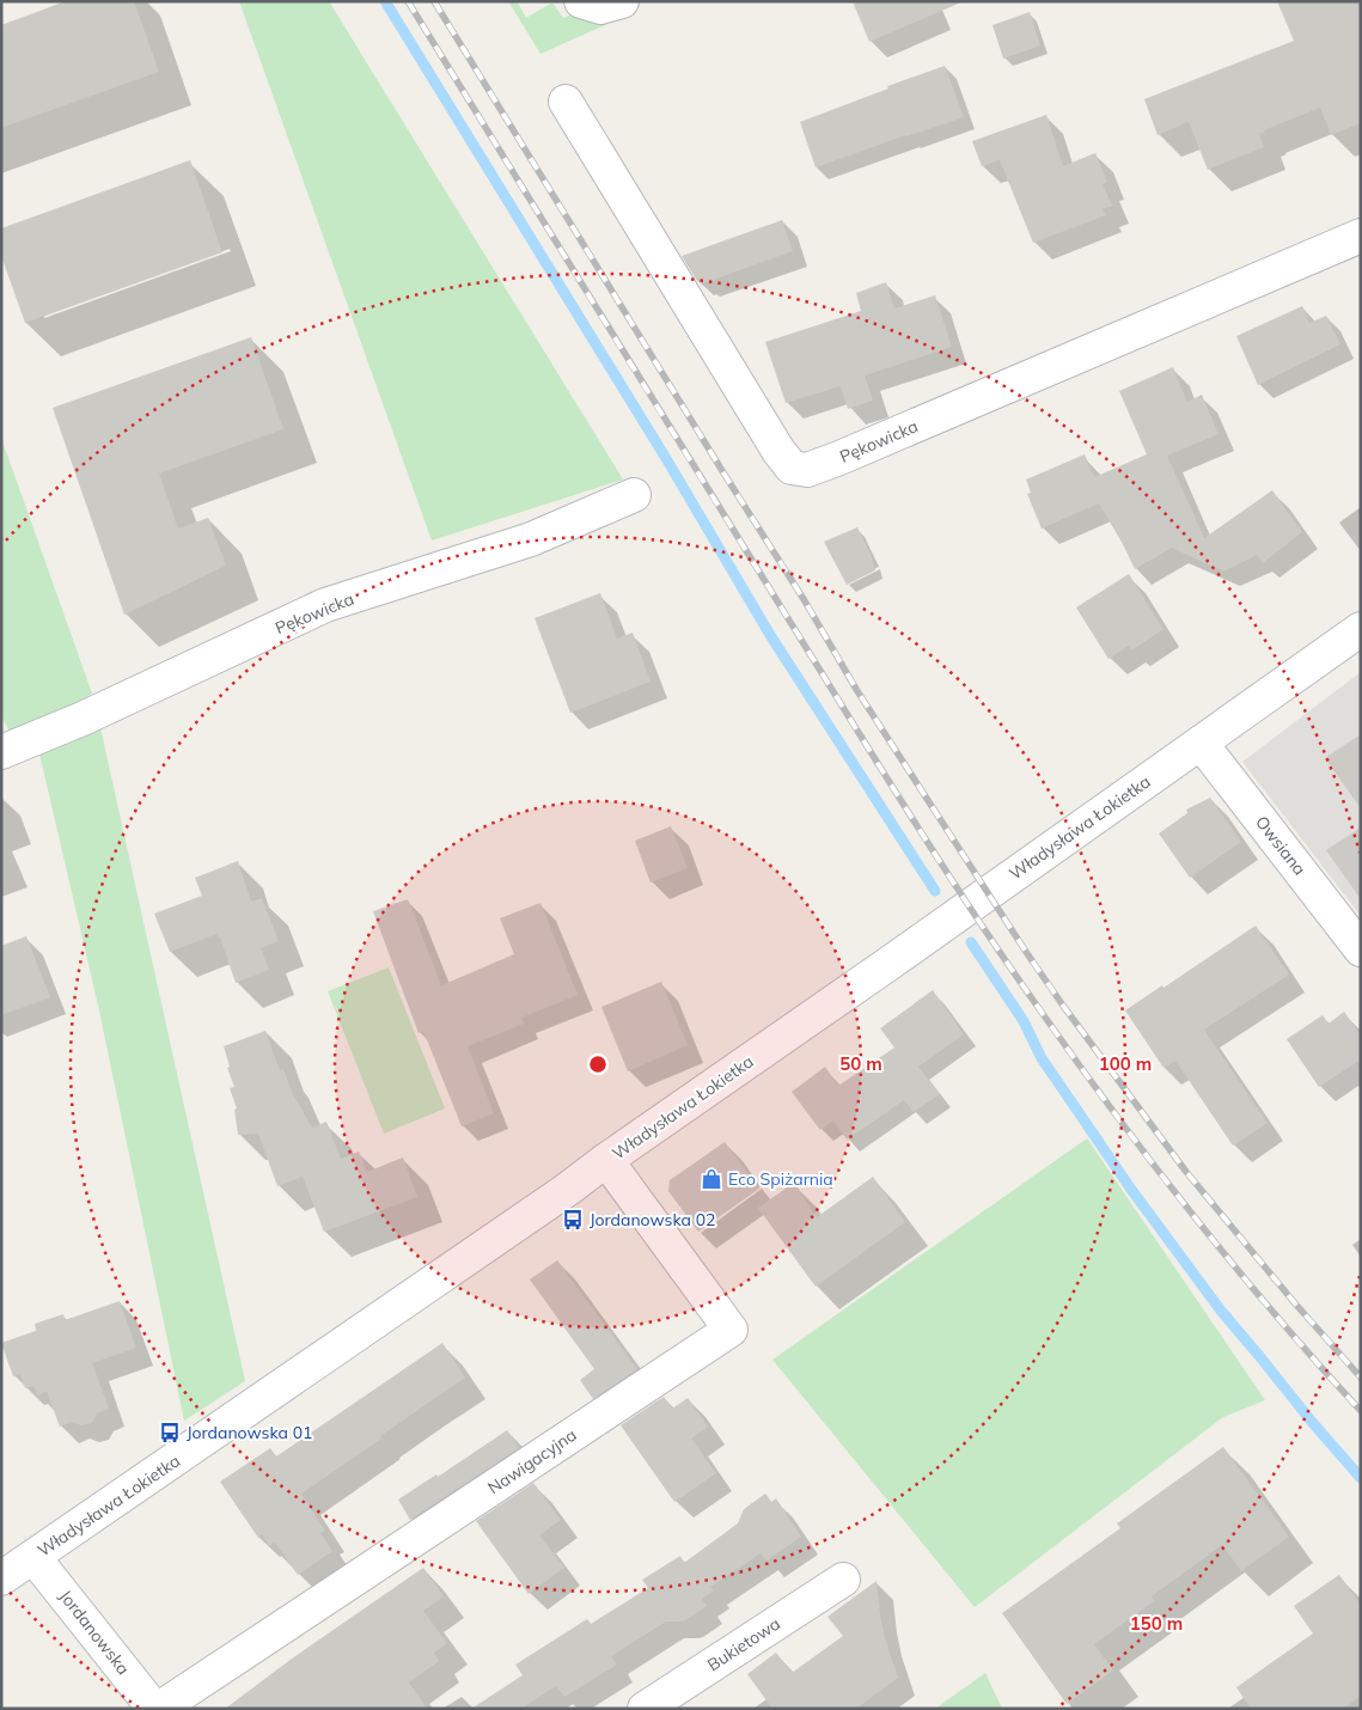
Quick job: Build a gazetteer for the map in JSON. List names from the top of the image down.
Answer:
{
  "streets": {
    "street": [
      "Pękowicka",
      "Władysława Łokietka",
      "Owsiana",
      "Nawigacyjna",
      "Jordanowska",
      "Bukietowa"
    ]
  },
  "crossings": [
    ["Władysława Łokietka", "Owsiana"],
    ["Władysława Łokietka", "Nawigacyjna"],
    ["Władysława Łokietka", "Jordanowska"]
  ],
  "places": {
    "shop": ["Eco Spiżarnia"],
    "bus stop": ["Jordanowska 02", "Jordanowska 01"]
  },
  "rings": ["50 m", "100 m", "150 m"]
}
